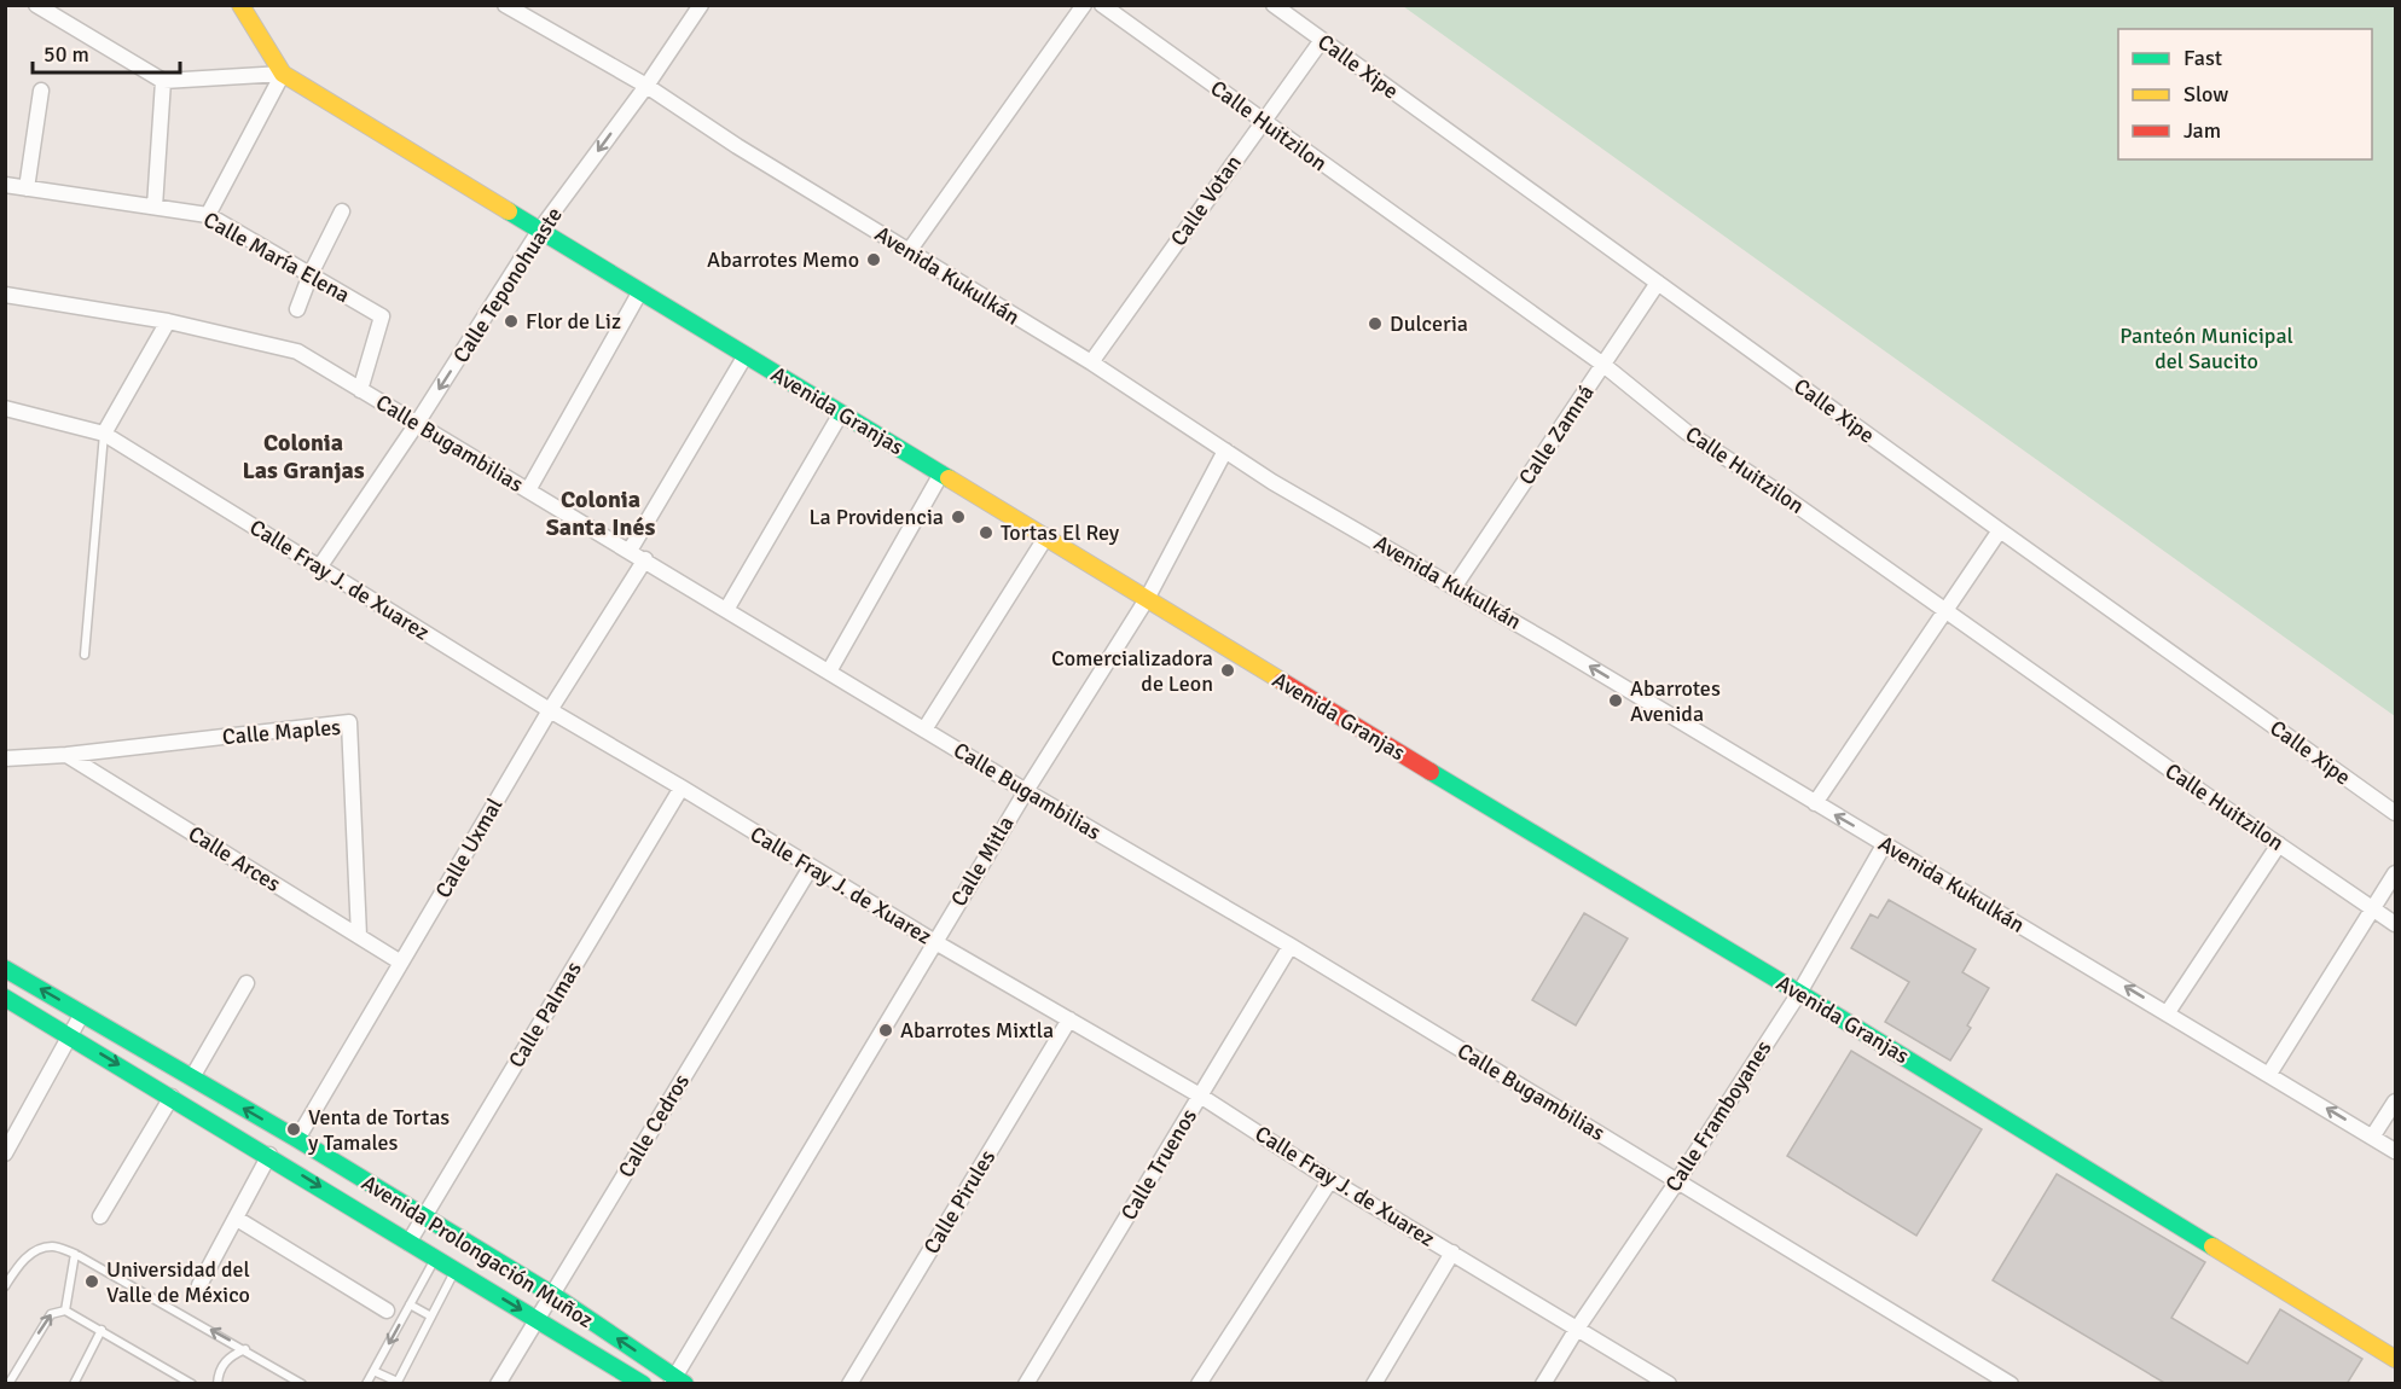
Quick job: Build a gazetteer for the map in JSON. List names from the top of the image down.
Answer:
{
  "streets": {
    "street": [
      "Calle Xipe",
      "Calle Huitzilon",
      "Calle Votan",
      "Calle María Elena",
      "Avenida Kukulkán",
      "Calle Teponohuaste",
      "Avenida Granjas",
      "Calle Zamná",
      "Calle Bugambilias",
      "Calle Fray J. de Xuarez",
      "Calle Maples",
      "Calle Uxmal",
      "Calle Arces",
      "Calle Mitla",
      "Calle Palmas",
      "Calle Framboyanes",
      "Calle Cedros",
      "Calle Truenos",
      "Calle Pirules",
      "Avenida Prolongación Muñoz"
    ]
  },
  "crossings": [
    ["Calle Xipe", "Calle Votan"],
    ["Calle Xipe", "Calle Zamná"],
    ["Calle Huitzilon", "Calle Votan"],
    ["Calle Huitzilon", "Calle Zamná"],
    ["Calle Votan", "Avenida Kukulkán"],
    ["Calle María Elena", "Calle Bugambilias"],
    ["Avenida Kukulkán", "Calle Teponohuaste"],
    ["Avenida Kukulkán", "Calle Zamná"],
    ["Avenida Kukulkán", "Calle Mitla"],
    ["Avenida Kukulkán", "Calle Framboyanes"],
    ["Calle Teponohuaste", "Avenida Granjas"],
    ["Calle Teponohuaste", "Calle Bugambilias"],
    ["Calle Teponohuaste", "Calle Fray J. de Xuarez"],
    ["Avenida Granjas", "Calle Mitla"],
    ["Avenida Granjas", "Calle Framboyanes"],
    ["Calle Bugambilias", "Calle Uxmal"],
    ["Calle Bugambilias", "Calle Mitla"],
    ["Calle Bugambilias", "Calle Framboyanes"],
    ["Calle Bugambilias", "Calle Truenos"],
    ["Calle Fray J. de Xuarez", "Calle Uxmal"],
    ["Calle Fray J. de Xuarez", "Calle Mitla"],
    ["Calle Fray J. de Xuarez", "Calle Palmas"],
    ["Calle Fray J. de Xuarez", "Calle Framboyanes"],
    ["Calle Fray J. de Xuarez", "Calle Cedros"],
    ["Calle Fray J. de Xuarez", "Calle Truenos"],
    ["Calle Fray J. de Xuarez", "Calle Pirules"],
    ["Calle Maples", "Calle Arces"],
    ["Calle Uxmal", "Calle Arces"],
    ["Calle Uxmal", "Avenida Prolongación Muñoz"],
    ["Calle Mitla", "Avenida Prolongación Muñoz"],
    ["Calle Palmas", "Avenida Prolongación Muñoz"],
    ["Calle Cedros", "Avenida Prolongación Muñoz"]
  ],
  "one_way": ["Avenida Kukulkán"],
  "districts": ["Colonia Las Granjas", "Colonia Santa Inés"],
  "parks": ["Panteón Municipal del Saucito"],
  "places": [
    "Abarrotes Memo",
    "Flor de Liz",
    "Dulceria",
    "La Providencia",
    "Tortas El Rey",
    "Comercializadora de Leon",
    "Abarrotes Avenida",
    "Abarrotes Mixtla",
    "Venta de Tortas y Tamales",
    "Universidad del Valle de México"
  ],
  "legend": ["Fast", "Slow", "Jam"],
  "scale_bar": "50 m"
}
